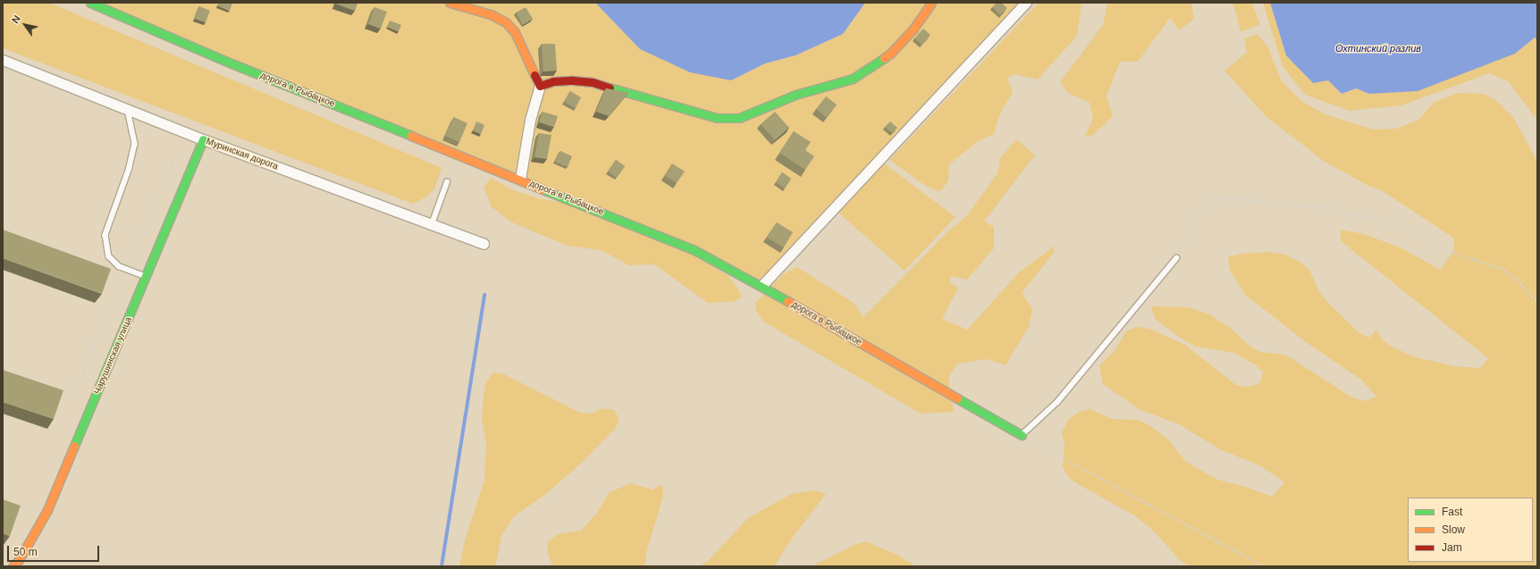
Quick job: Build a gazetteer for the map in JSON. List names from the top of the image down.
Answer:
{
  "streets": {
    "street": ["дорога в Рыбацкое", "Муринская дорога", "Чарушинская улица"]
  },
  "crossings": [
    ["Муринская дорога", "Чарушинская улица"]
  ],
  "water": ["Охтинский разлив"],
  "legend": ["Fast", "Slow", "Jam"],
  "scale_bar": "50 m",
  "north": "top left"
}
